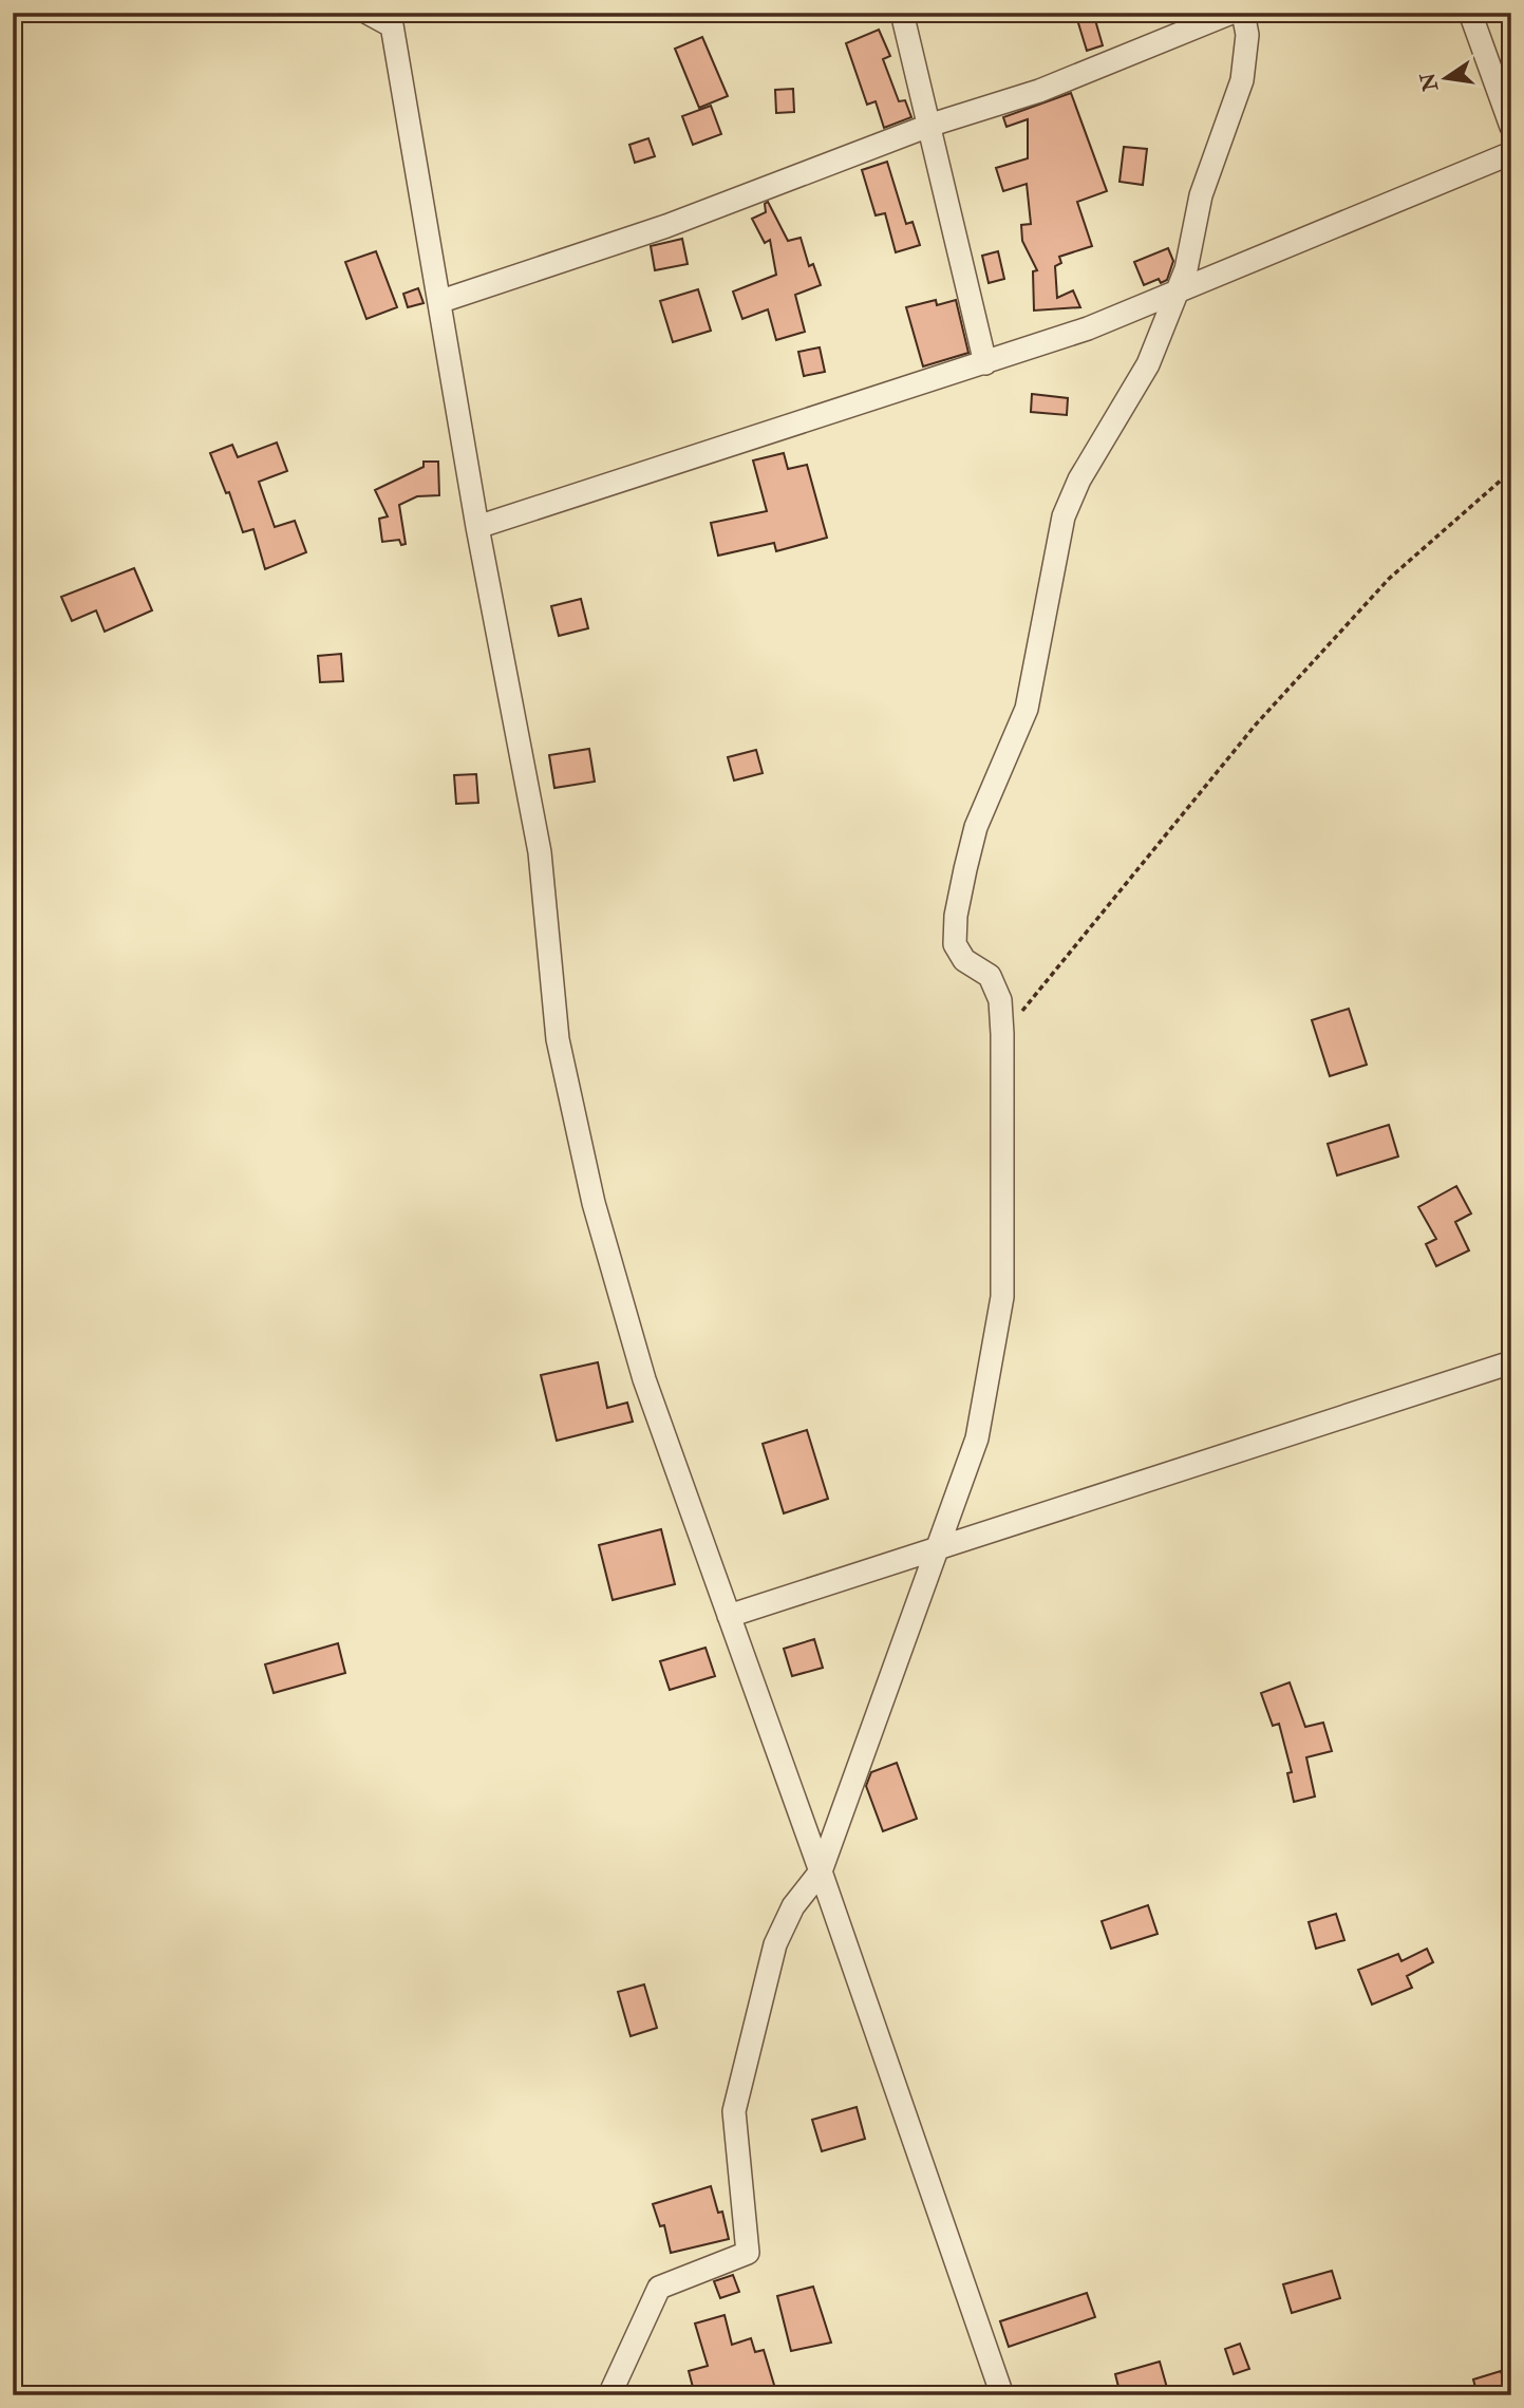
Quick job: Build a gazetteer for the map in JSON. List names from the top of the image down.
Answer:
{
  "north": "left"
}
